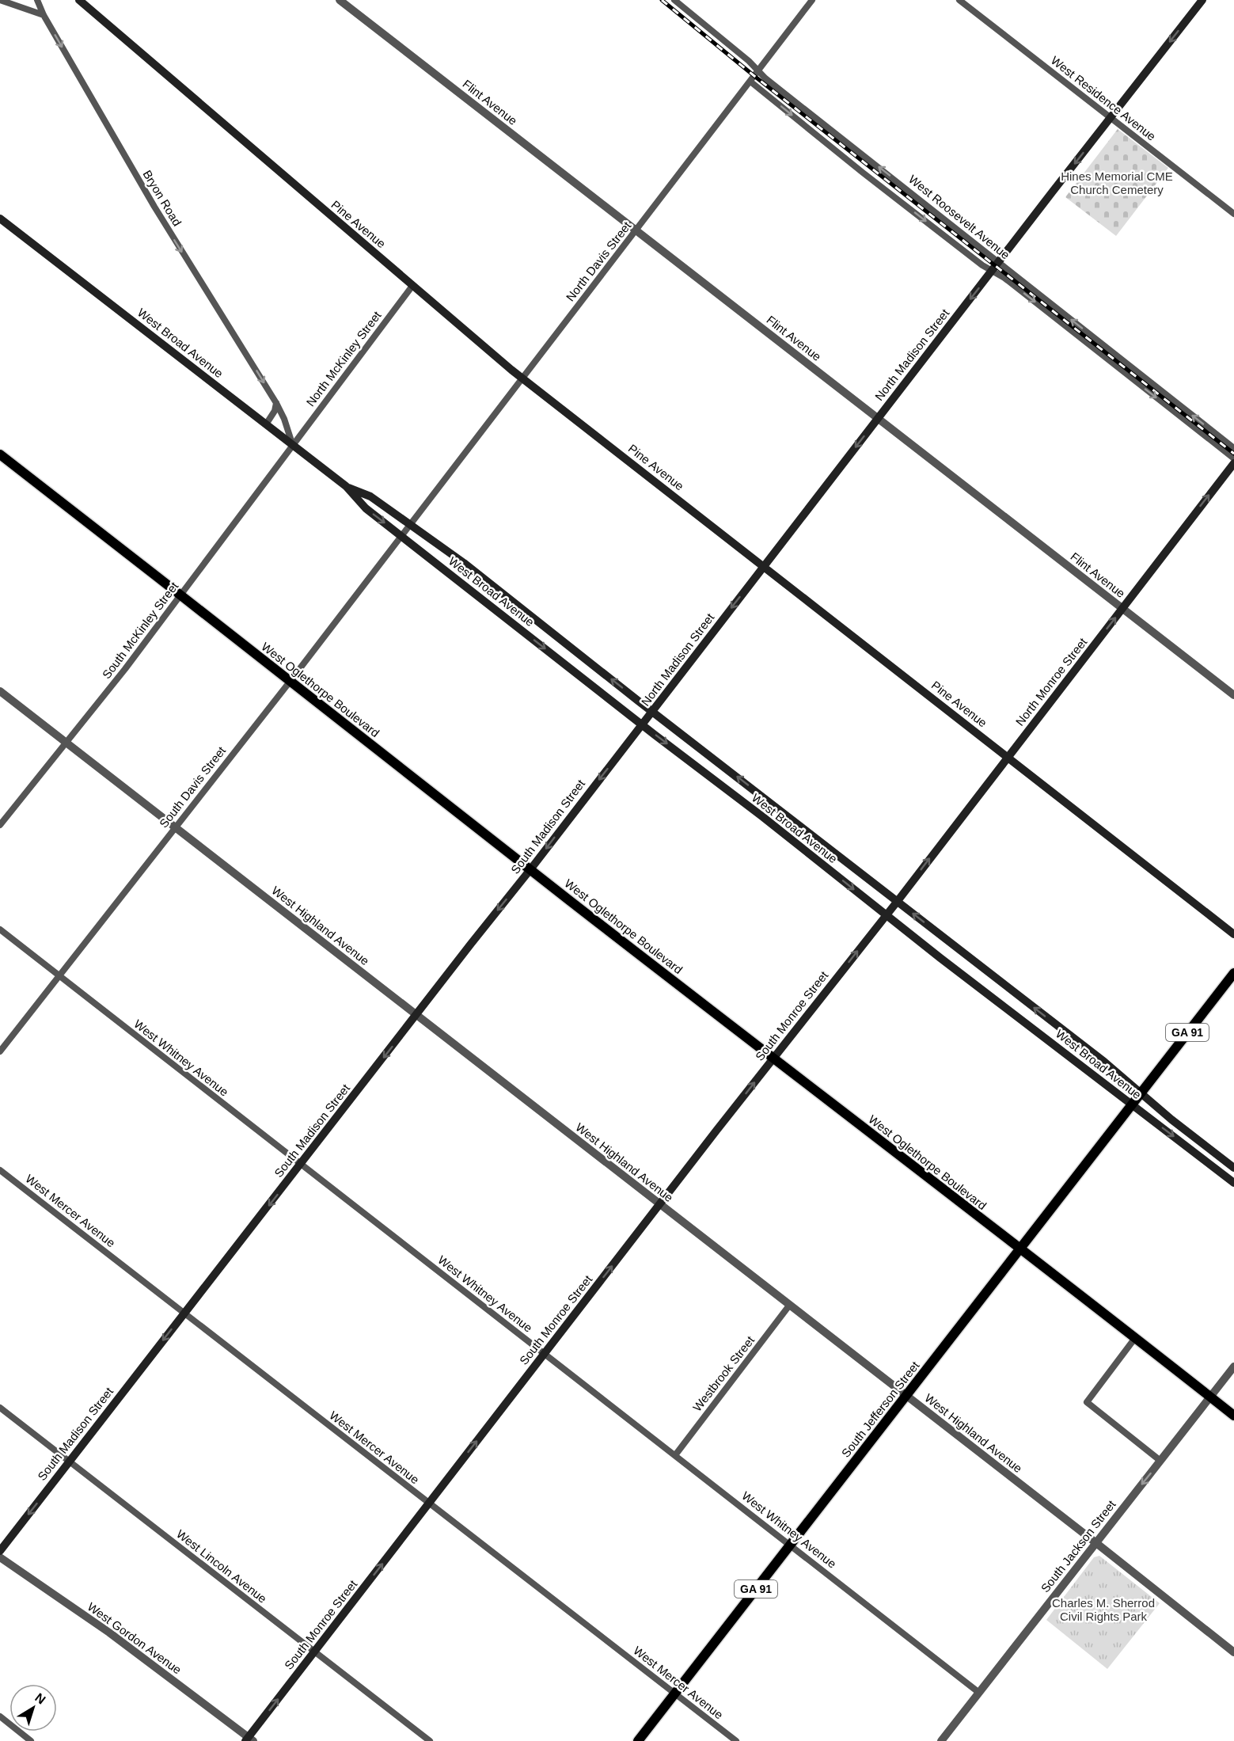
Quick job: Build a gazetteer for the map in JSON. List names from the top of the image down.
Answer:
{
  "streets": {
    "main road": [
      "Pine Avenue",
      "West Broad Avenue",
      "North Madison Street",
      "North Monroe Street",
      "West Oglethorpe Boulevard",
      "South Madison Street",
      "South Monroe Street",
      "GA 91",
      "South Jefferson Street"
    ],
    "street": [
      "West Residence Avenue",
      "Flint Avenue",
      "Bryon Road",
      "West Roosevelt Avenue",
      "North Davis Street",
      "North McKinley Street",
      "South McKinley Street",
      "South Davis Street",
      "West Highland Avenue",
      "West Whitney Avenue",
      "West Mercer Avenue",
      "Westbrook Street",
      "South Jackson Street",
      "West Lincoln Avenue",
      "West Gordon Avenue"
    ]
  },
  "crossings": [
    ["West Residence Avenue", "North Madison Street"],
    ["Flint Avenue", "North Davis Street"],
    ["Flint Avenue", "North Madison Street"],
    ["Flint Avenue", "North Monroe Street"],
    ["Bryon Road", "West Broad Avenue"],
    ["Bryon Road", "North McKinley Street"],
    ["Bryon Road", "South McKinley Street"],
    ["West Roosevelt Avenue", "North Davis Street"],
    ["West Roosevelt Avenue", "North Madison Street"],
    ["Pine Avenue", "North Davis Street"],
    ["Pine Avenue", "North Madison Street"],
    ["Pine Avenue", "North McKinley Street"],
    ["Pine Avenue", "North Monroe Street"],
    ["North Davis Street", "West Broad Avenue"],
    ["North Davis Street", "South Davis Street"],
    ["West Broad Avenue", "North Madison Street"],
    ["West Broad Avenue", "North McKinley Street"],
    ["West Broad Avenue", "South McKinley Street"],
    ["West Broad Avenue", "North Monroe Street"],
    ["West Broad Avenue", "South Davis Street"],
    ["West Broad Avenue", "South Madison Street"],
    ["West Broad Avenue", "South Monroe Street"],
    ["West Broad Avenue", "GA 91"],
    ["West Broad Avenue", "South Jefferson Street"],
    ["North Madison Street", "South Madison Street"],
    ["North McKinley Street", "South McKinley Street"],
    ["South McKinley Street", "West Oglethorpe Boulevard"],
    ["South McKinley Street", "West Highland Avenue"],
    ["North Monroe Street", "South Monroe Street"],
    ["West Oglethorpe Boulevard", "South Davis Street"],
    ["West Oglethorpe Boulevard", "South Madison Street"],
    ["West Oglethorpe Boulevard", "South Monroe Street"],
    ["West Oglethorpe Boulevard", "South Jefferson Street"],
    ["West Oglethorpe Boulevard", "South Jackson Street"],
    ["South Davis Street", "West Highland Avenue"],
    ["South Davis Street", "West Whitney Avenue"],
    ["South Madison Street", "West Highland Avenue"],
    ["South Madison Street", "West Whitney Avenue"],
    ["South Madison Street", "West Mercer Avenue"],
    ["South Madison Street", "West Lincoln Avenue"],
    ["West Highland Avenue", "South Monroe Street"],
    ["West Highland Avenue", "Westbrook Street"],
    ["West Highland Avenue", "South Jefferson Street"],
    ["West Highland Avenue", "South Jackson Street"],
    ["South Monroe Street", "West Whitney Avenue"],
    ["South Monroe Street", "West Mercer Avenue"],
    ["South Monroe Street", "West Lincoln Avenue"],
    ["South Monroe Street", "West Gordon Avenue"],
    ["GA 91", "South Jefferson Street"],
    ["West Whitney Avenue", "Westbrook Street"],
    ["West Whitney Avenue", "South Jefferson Street"],
    ["West Whitney Avenue", "South Jackson Street"],
    ["West Mercer Avenue", "South Jefferson Street"]
  ],
  "one_way": [
    "Bryon Road",
    "North Madison Street",
    "North Monroe Street",
    "South Madison Street",
    "South Monroe Street"
  ],
  "parks": ["Hines Memorial CME Church Cemetery", "Charles M. Sherrod Civil Rights Park"],
  "north": "top right"
}
